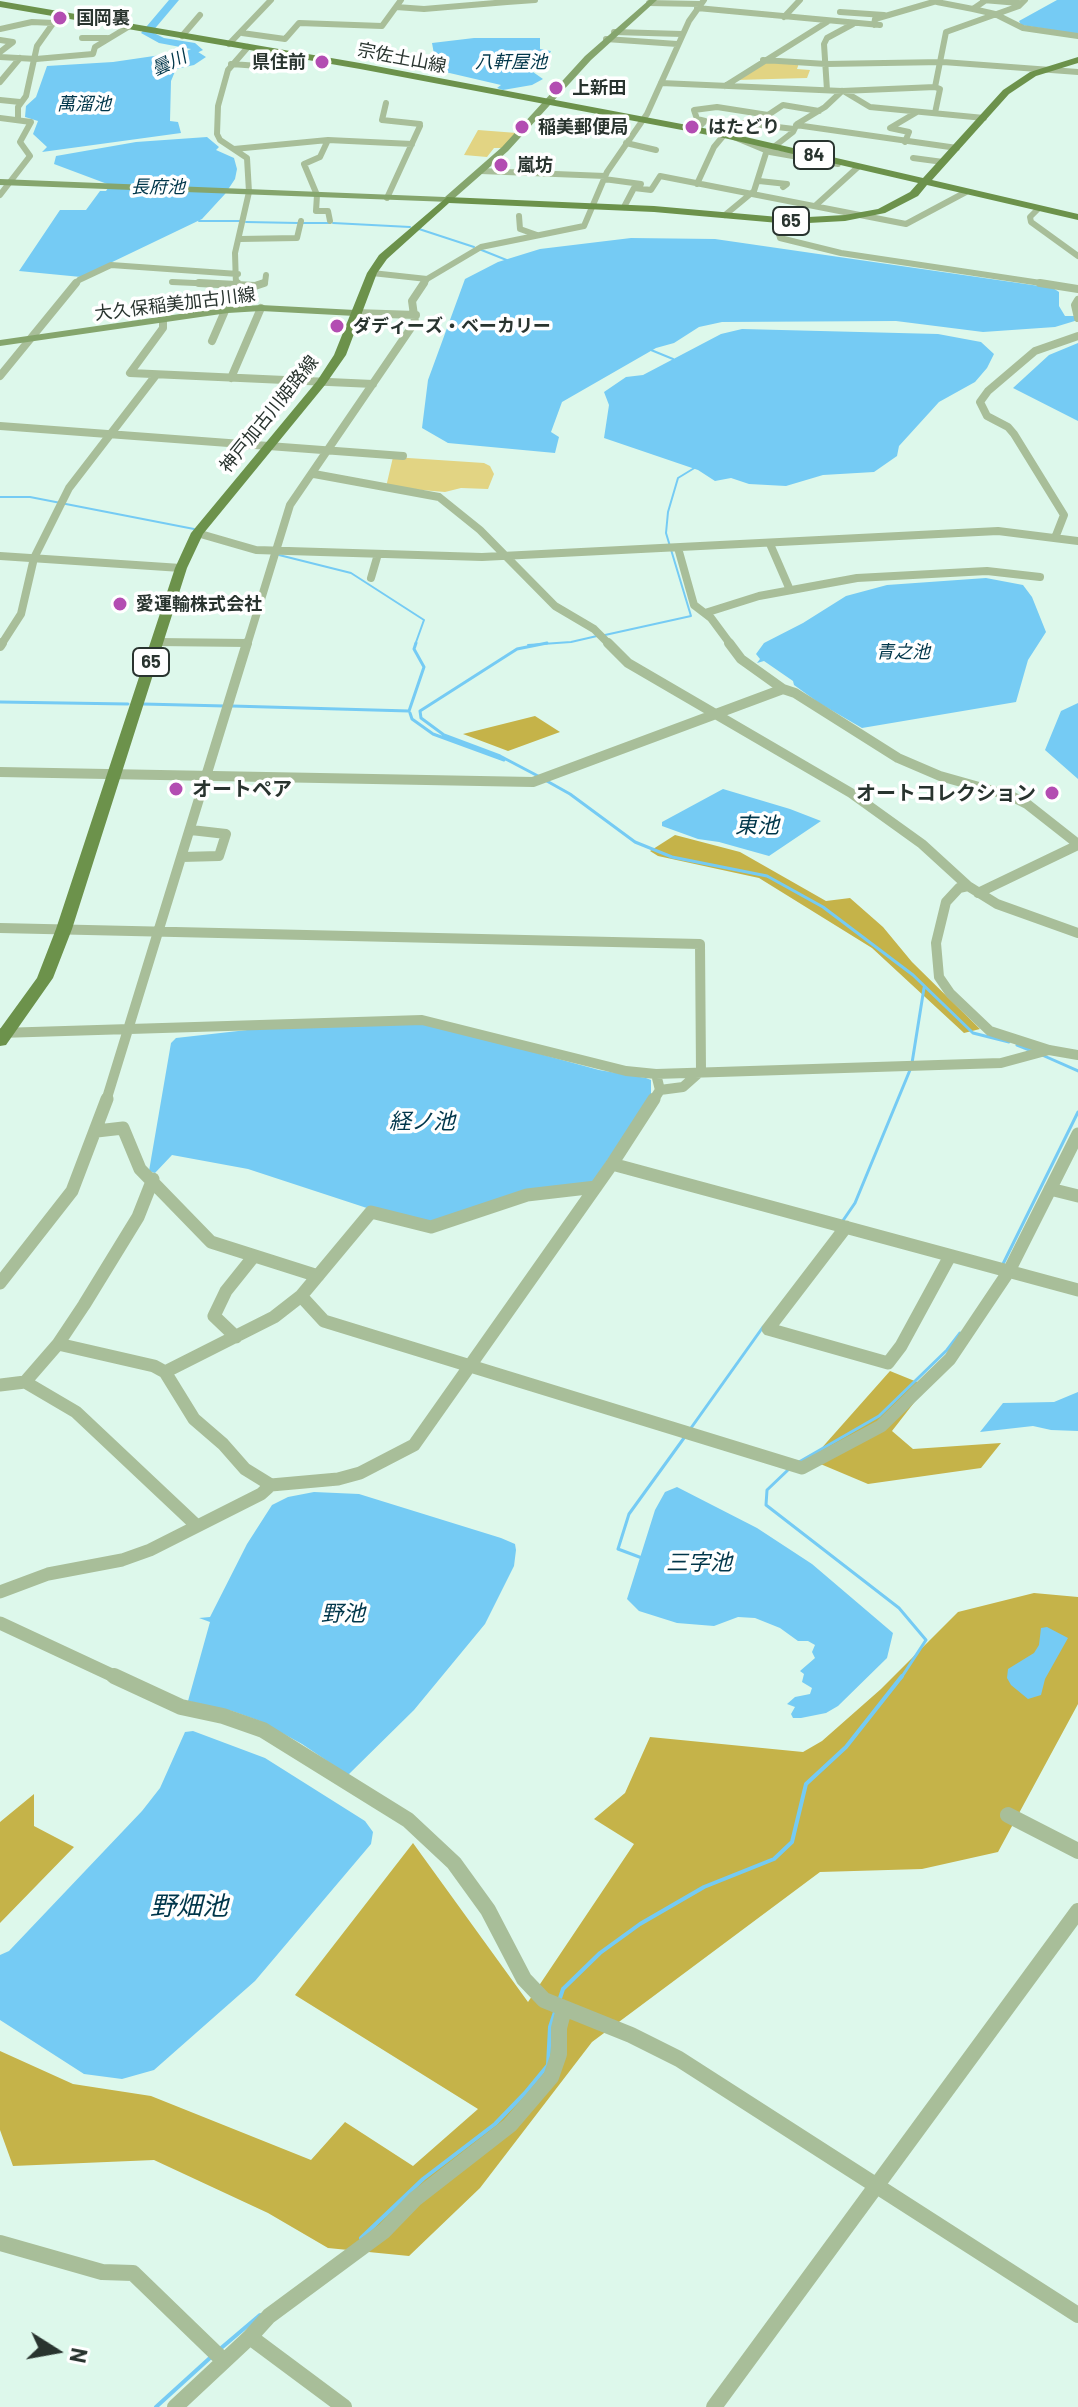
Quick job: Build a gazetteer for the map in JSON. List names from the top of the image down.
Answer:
{
  "streets": {
    "main road": [
      "宗佐土山線",
      "84",
      "65",
      "大久保稲美加古川線",
      "神戸加古川姫路線"
    ]
  },
  "crossings": [
    ["宗佐土山線", "65"],
    ["65", "神戸加古川姫路線"],
    ["大久保稲美加古川線", "神戸加古川姫路線"]
  ],
  "water": [
    "八軒屋池",
    "曇川",
    "萬溜池",
    "長府池",
    "青之池",
    "東池",
    "経ノ池",
    "三字池",
    "野池",
    "野畑池"
  ],
  "places": [
    "国岡裏",
    "県住前",
    "上新田",
    "稲美郵便局",
    "はたどり",
    "嵐坊",
    "ダディーズ・ベーカリー",
    "愛運輸株式会社",
    "オートペア",
    "オートコレクション"
  ],
  "north": "right"
}
